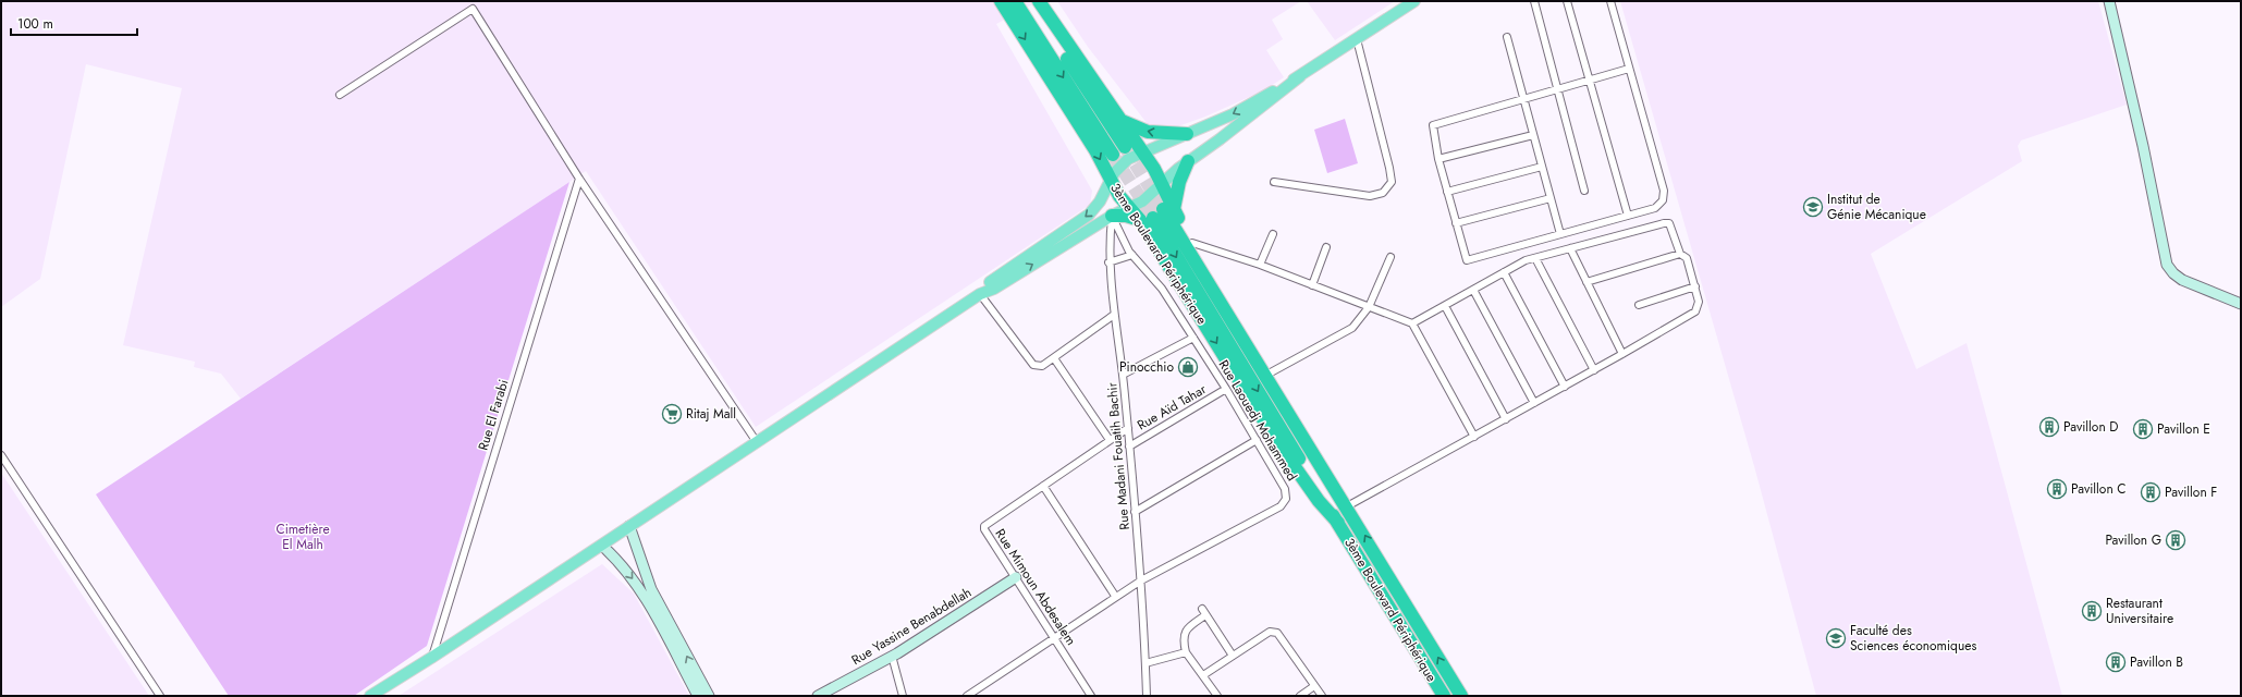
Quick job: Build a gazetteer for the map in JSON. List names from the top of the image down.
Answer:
{
  "streets": {
    "highway": ["3ème Boulevard Périphérique"],
    "street": [
      "Rue Aïd Tahar",
      "Rue El Farabi",
      "Rue Laouedj Mohammed",
      "Rue Madani Fouatih Bachir",
      "Rue Mimoun Abdesalem",
      "Rue Yassine Benabdellah"
    ]
  },
  "crossings": [
    ["Rue Aïd Tahar", "Rue Laouedj Mohammed"],
    ["Rue Aïd Tahar", "Rue Madani Fouatih Bachir"],
    ["Rue Laouedj Mohammed", "Rue Madani Fouatih Bachir"],
    ["Rue Laouedj Mohammed", "Rue Mimoun Abdesalem"],
    ["Rue Madani Fouatih Bachir", "Rue Mimoun Abdesalem"],
    ["Rue Mimoun Abdesalem", "Rue Yassine Benabdellah"]
  ],
  "parks": ["Cimetière El Malh"],
  "places": {
    "school or university": ["Institut de Génie Mécanique", "Faculté des Sciences économiques"],
    "shop": ["Pinocchio"],
    "supermarket": ["Ritaj Mall"],
    "building": [
      "Pavillon D",
      "Pavillon E",
      "Pavillon C",
      "Pavillon F",
      "Pavillon G",
      "Restaurant Universitaire",
      "Pavillon B"
    ]
  },
  "scale_bar": "100 m"
}
